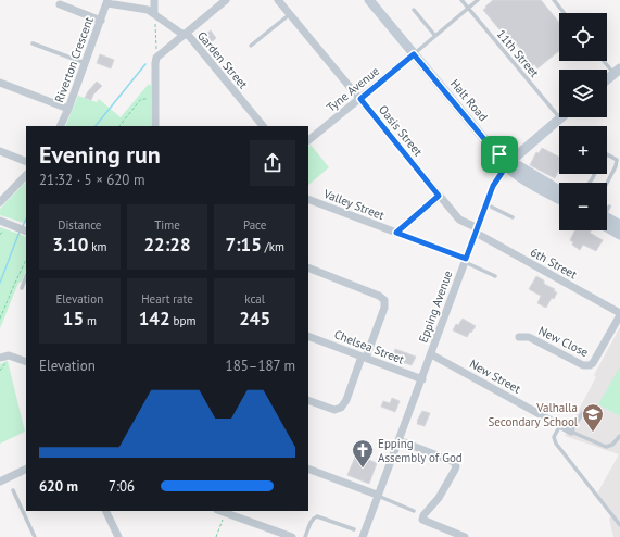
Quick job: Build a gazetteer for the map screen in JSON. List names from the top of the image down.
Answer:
{
  "streets": {
    "street": [
      "Riverton Crescent",
      "Garden Street",
      "Tyne Avenue",
      "Halt Road",
      "Oasis Street",
      "Valley Street",
      "6th Street",
      "Epping Avenue",
      "New Close",
      "Chelsea Street",
      "New Street"
    ],
    "lane": ["11th Street"]
  },
  "crossings": [
    ["11th Street", "Epping Avenue"],
    ["Riverton Crescent", "Garden Street"],
    ["Tyne Avenue", "Halt Road"],
    ["Tyne Avenue", "Oasis Street"],
    ["Halt Road", "Epping Avenue"],
    ["Oasis Street", "6th Street"],
    ["Oasis Street", "Epping Avenue"],
    ["Valley Street", "Epping Avenue"],
    ["6th Street", "Epping Avenue"],
    ["6th Street", "New Close"],
    ["Epping Avenue", "Chelsea Street"],
    ["Epping Avenue", "New Street"]
  ],
  "places": {
    "school or university": ["Valhalla Secondary School"],
    "church": ["Epping Assembly of God"]
  },
  "page": {
    "map_buttons": ["+", "−"],
    "heading": ["Evening run", "21:32 · 5 × 620 m"],
    "stats": [
      ["Distance", "3.10 km"],
      ["Time", "22:28"],
      ["Pace", "7:15 /km"],
      ["Elevation", "15 m"],
      ["Heart rate", "142 bpm"],
      ["kcal", "245"]
    ],
    "chart": ["Elevation", "185–187 m"],
    "list": [
      {
        "name": "620 m",
        "note": "7:06"
      }
    ]
  }
}
